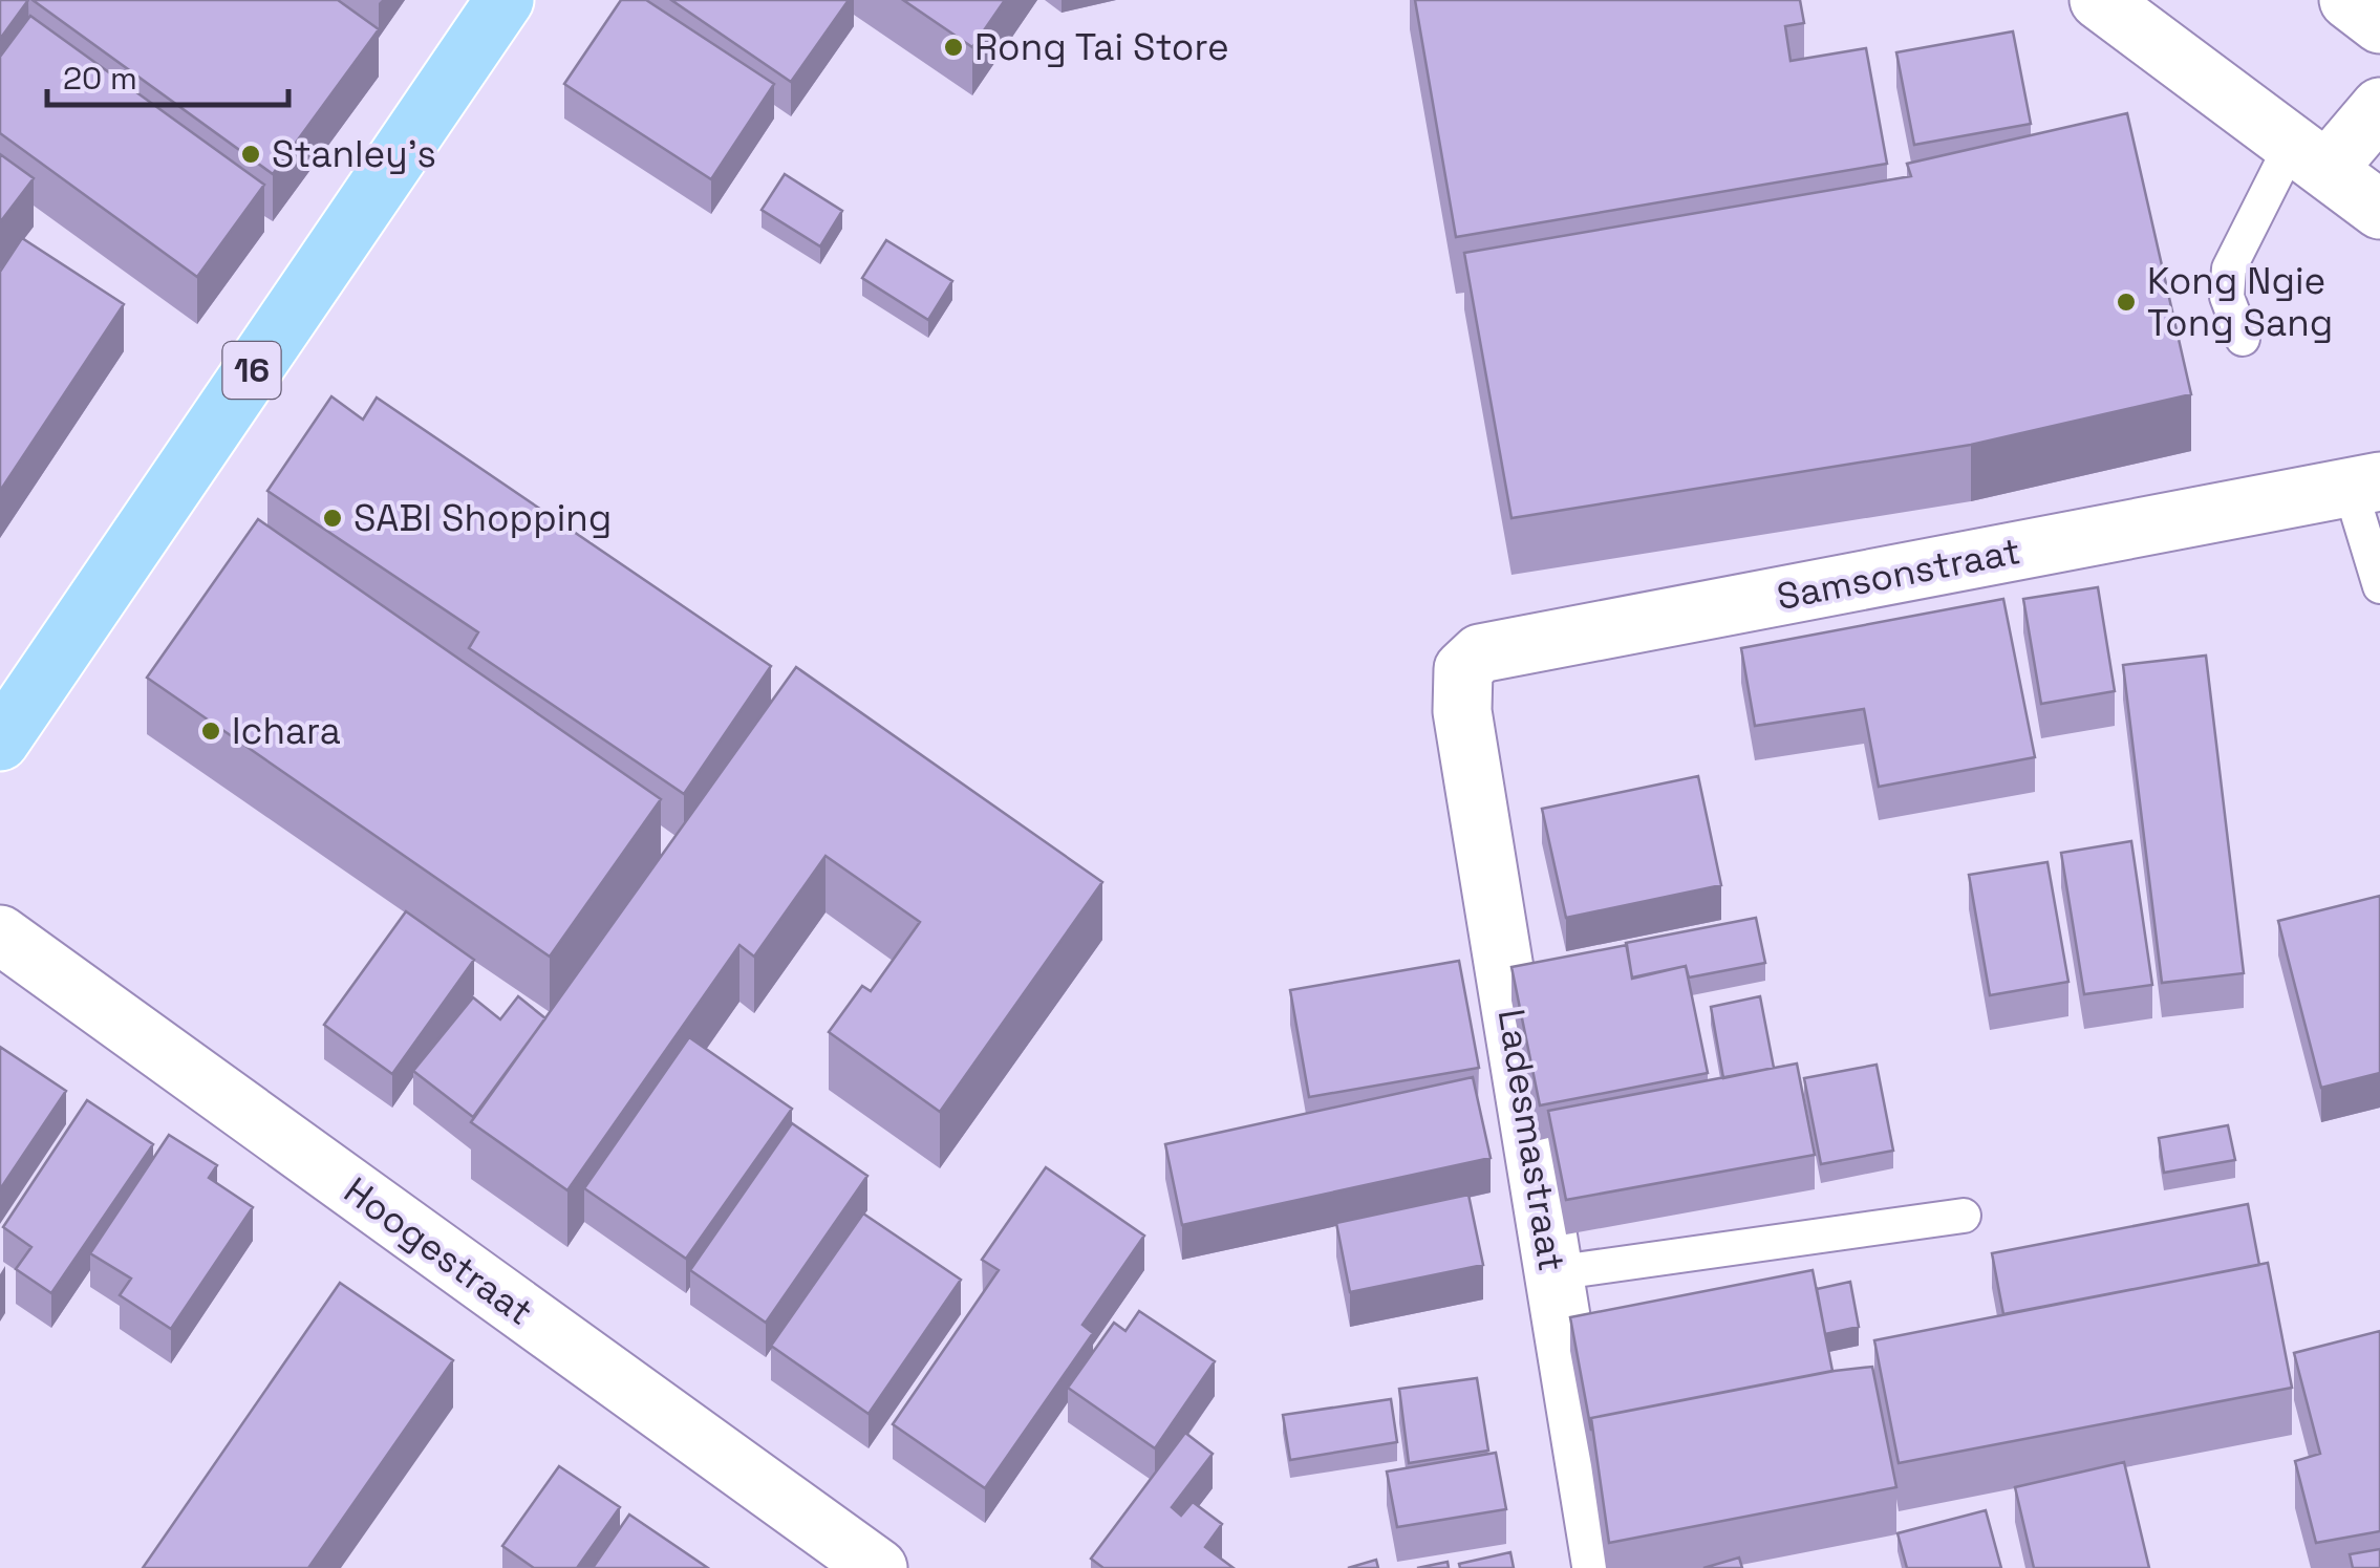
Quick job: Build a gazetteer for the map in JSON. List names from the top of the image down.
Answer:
{
  "streets": {
    "main road": ["16"],
    "street": ["Samsonstraat", "Ladesmastraat", "Hoogestraat"]
  },
  "crossings": [
    ["Samsonstraat", "Ladesmastraat"]
  ],
  "places": [
    "Rong Tai Store",
    "Stanley's",
    "Kong Ngie Tong Sang",
    "SABI Shopping",
    "Ichara"
  ],
  "scale_bar": "20 m"
}
